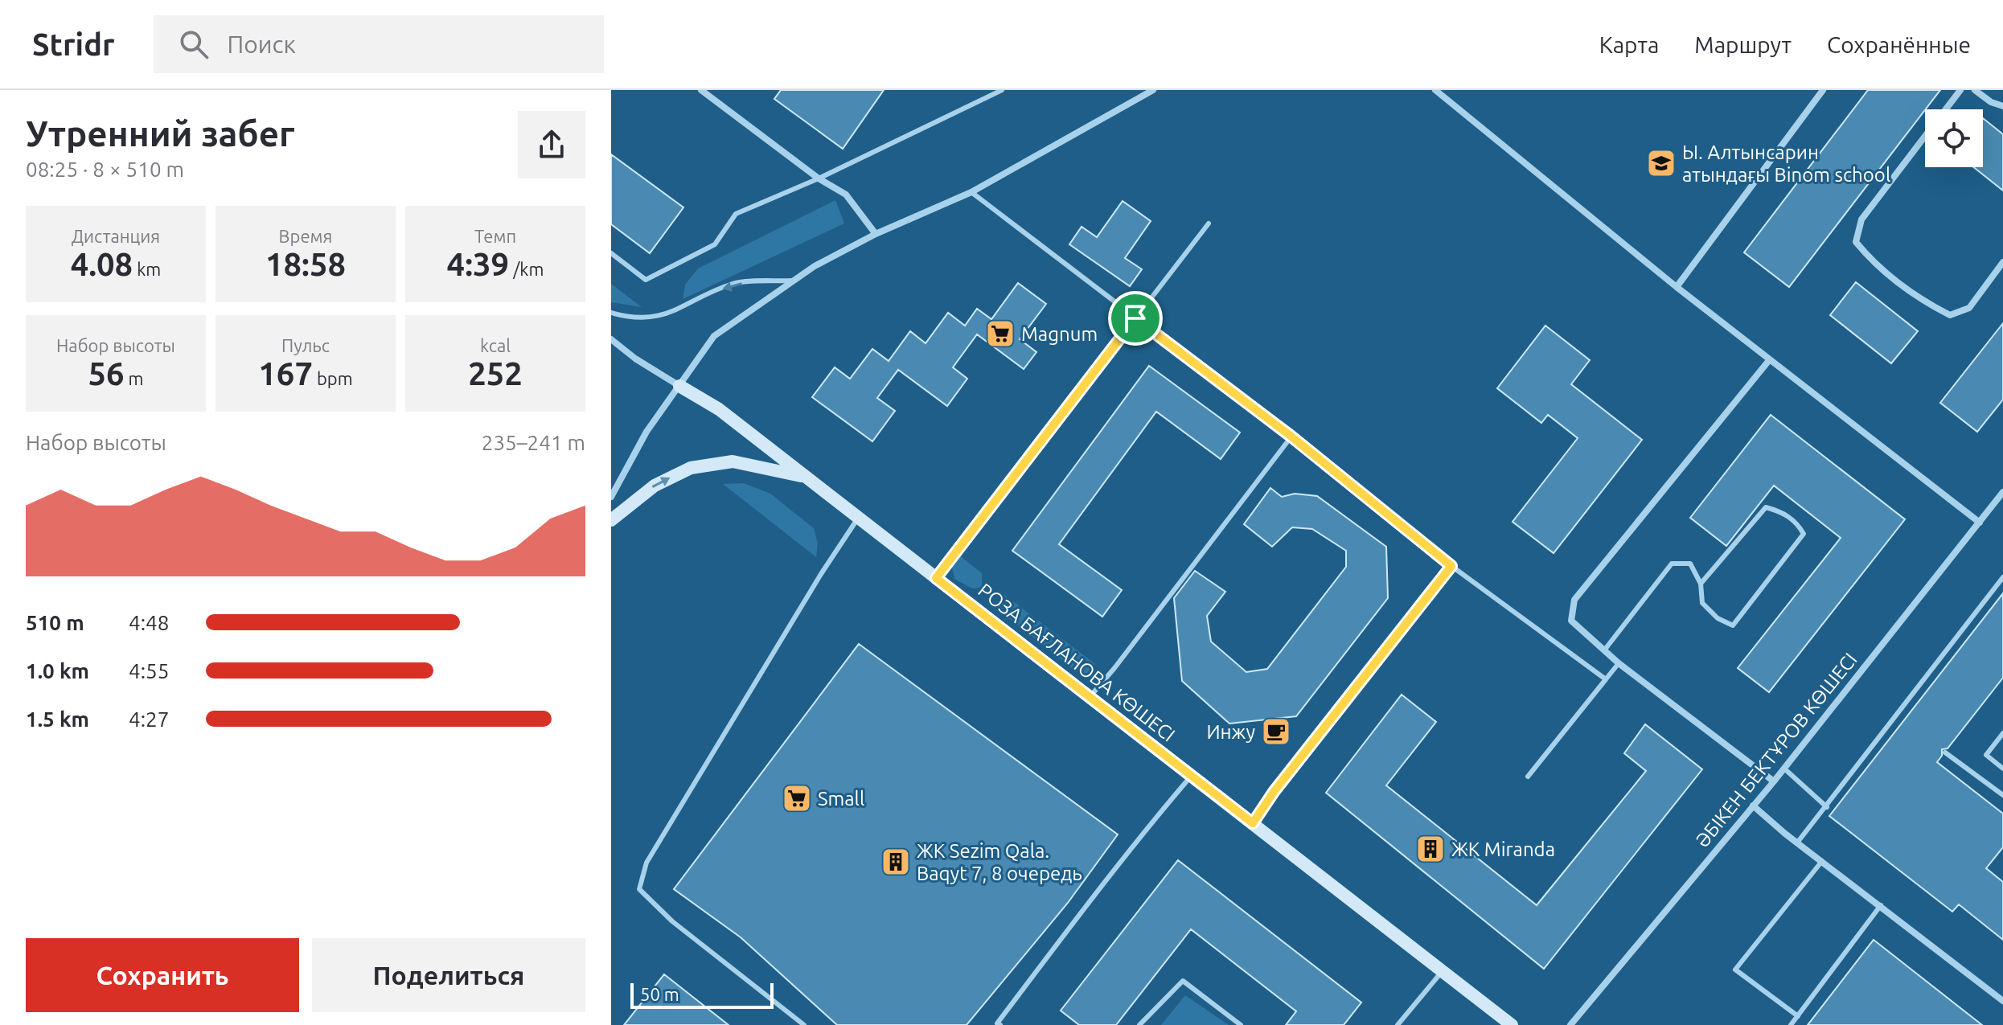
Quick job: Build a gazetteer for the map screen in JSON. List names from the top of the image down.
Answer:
{
  "streets": {
    "street": ["РОЗА БАҒЛАНОВА КӨШЕСІ", "ӘБІКЕН БЕКТҰРОВ КӨШЕСІ"]
  },
  "places": {
    "school or university": ["Ы. Алтынсарин атындағы Binom school"],
    "supermarket": ["Magnum", "Small"],
    "cafe": ["Инжу"],
    "building": ["ЖК Miranda", "ЖК Sezim Qala. Baqyt 7, 8 очередь"]
  },
  "scale_bar": "50 m",
  "page": {
    "header": "Stridr",
    "search": "Поиск",
    "nav": ["Карта", "Маршрут", "Сохранённые"],
    "heading": ["Утренний забег", "08:25 · 8 × 510 m"],
    "stats": [
      ["Дистанция", "4.08 km"],
      ["Время", "18:58"],
      ["Темп", "4:39 /km"],
      ["Набор высоты", "56 m"],
      ["Пульс", "167 bpm"],
      ["kcal", "252"]
    ],
    "chart": ["Набор высоты", "235–241 m"],
    "list": [
      {
        "name": "510 m",
        "note": "4:48"
      },
      {
        "name": "1.0 km",
        "note": "4:55"
      },
      {
        "name": "1.5 km",
        "note": "4:27"
      }
    ],
    "buttons": ["Сохранить", "Поделиться"],
    "scale": "50 m"
  }
}
